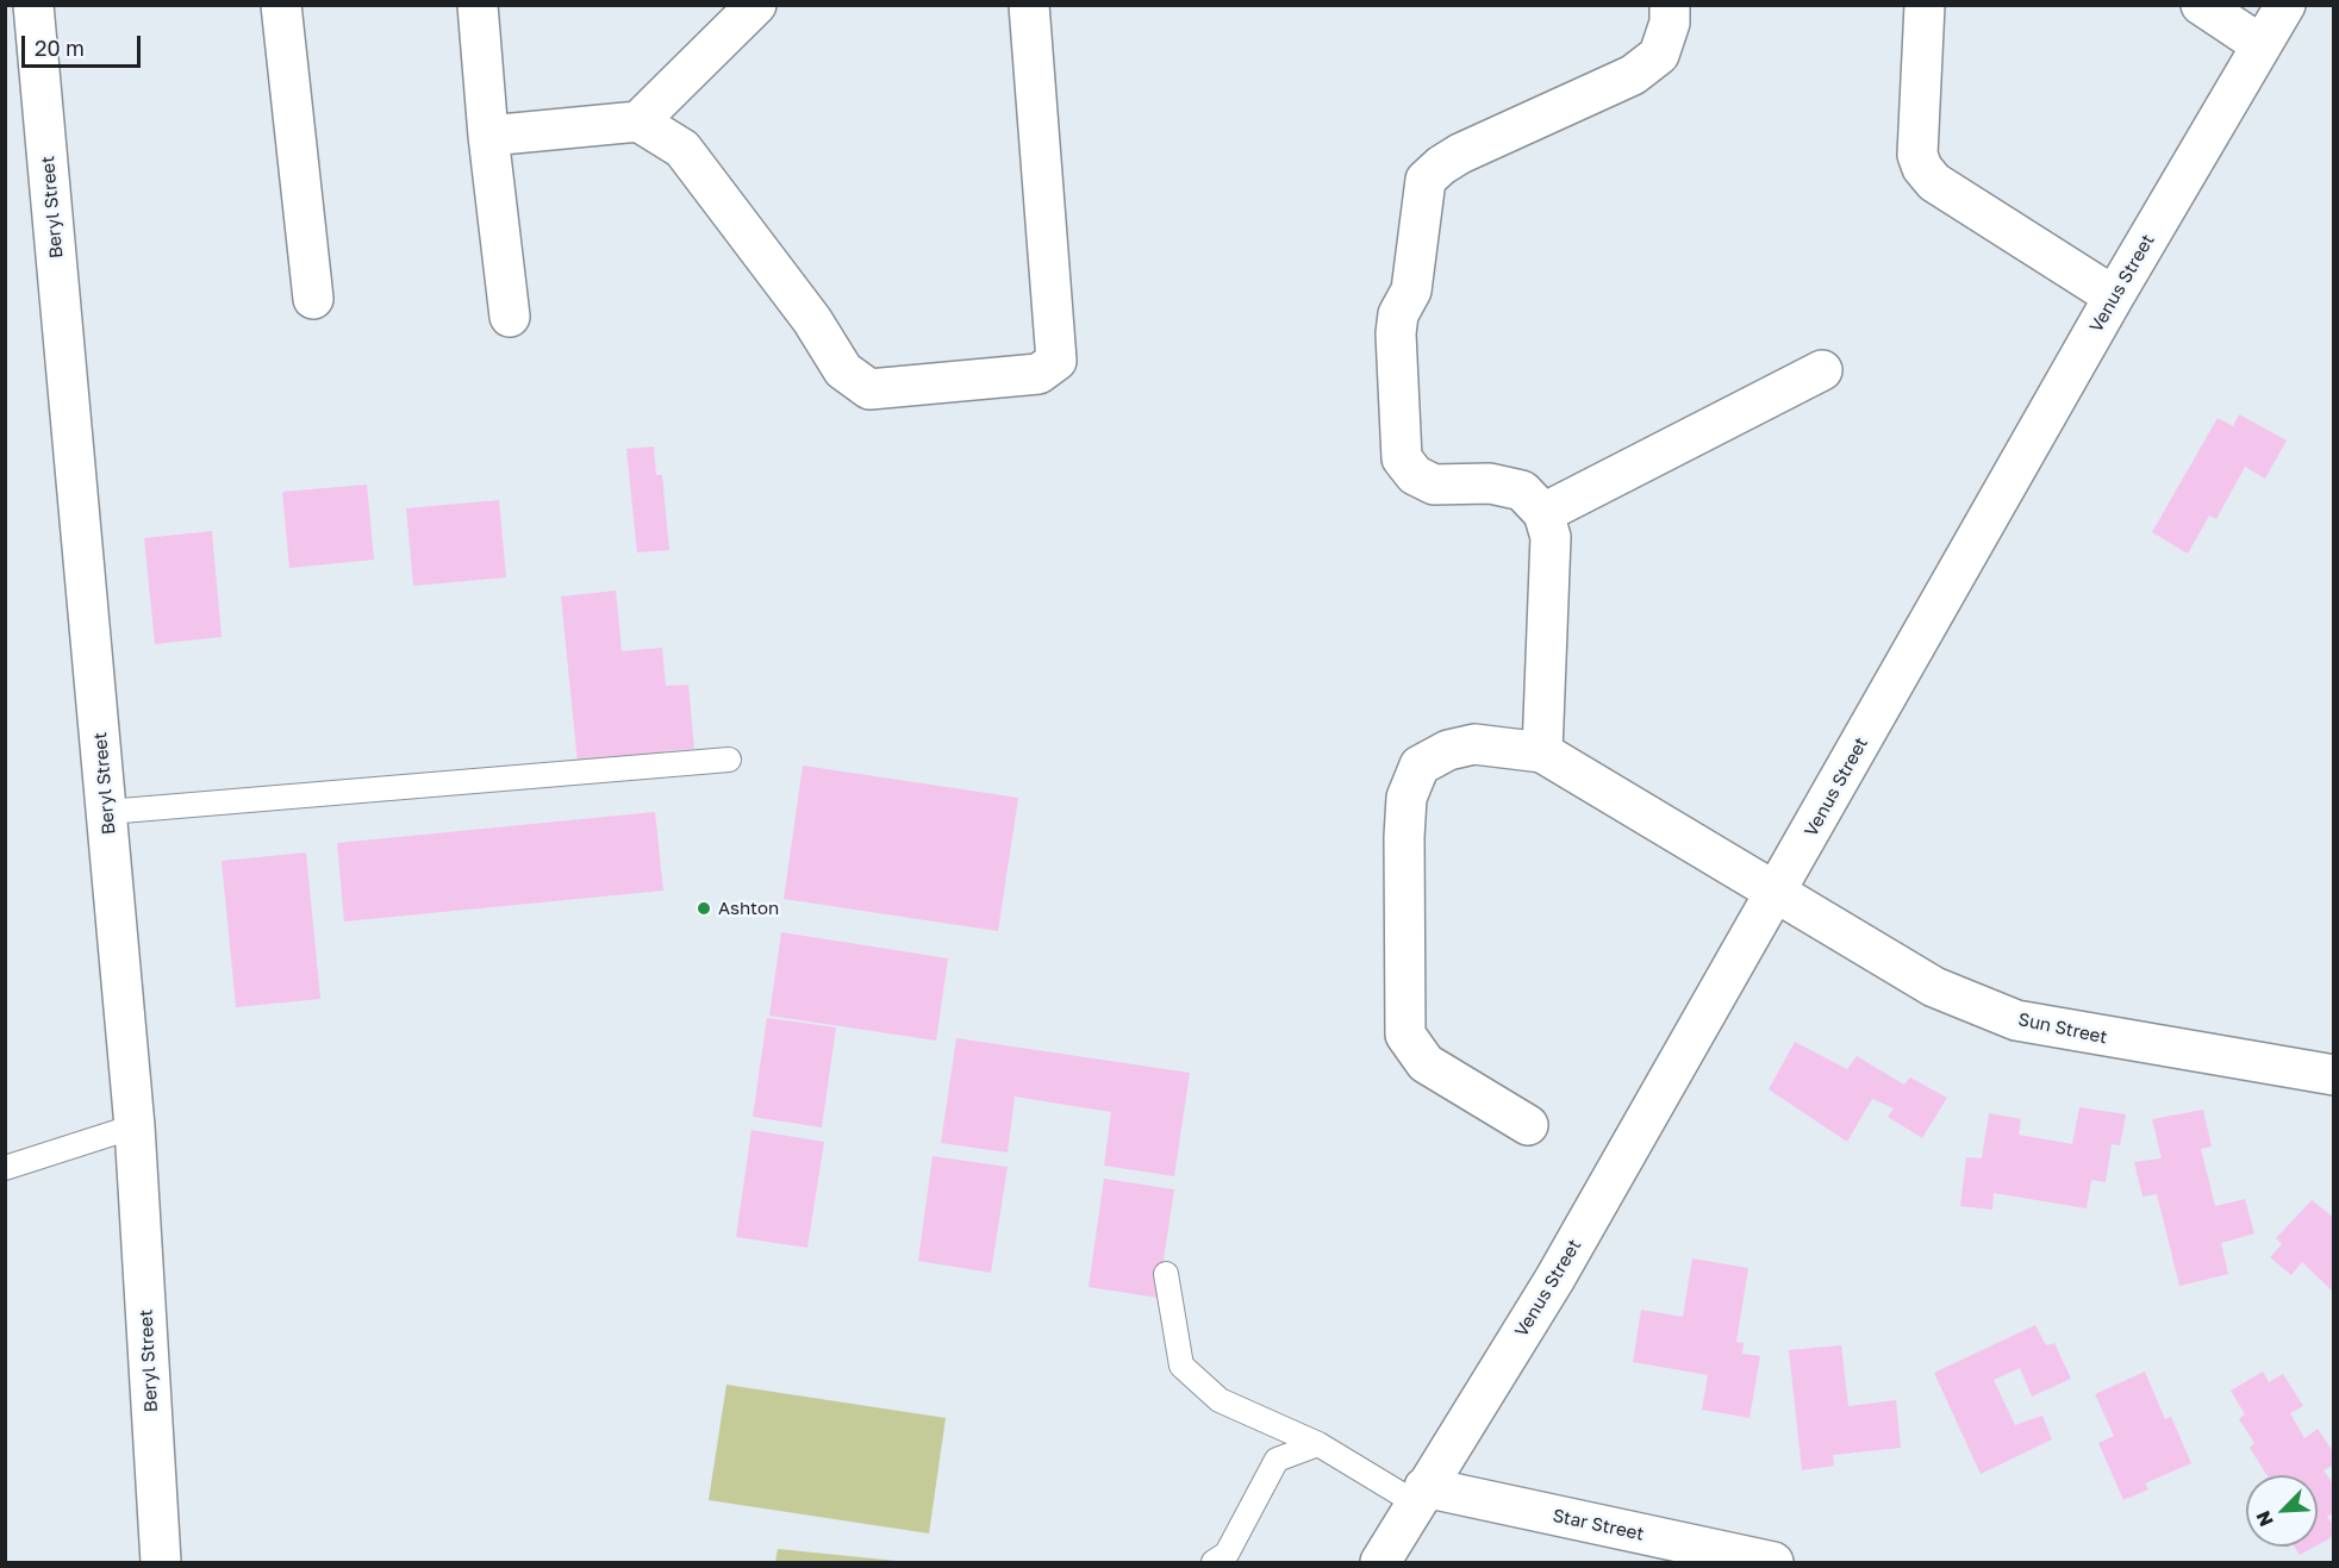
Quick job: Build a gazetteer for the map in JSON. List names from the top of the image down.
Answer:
{
  "streets": {
    "street": [
      "Beryl Street",
      "Venus Street",
      "Sun Street",
      "Star Street"
    ]
  },
  "crossings": [
    ["Venus Street", "Sun Street"],
    ["Venus Street", "Star Street"]
  ],
  "places": ["Ashton"],
  "scale_bar": "20 m",
  "north": "bottom left"
}
